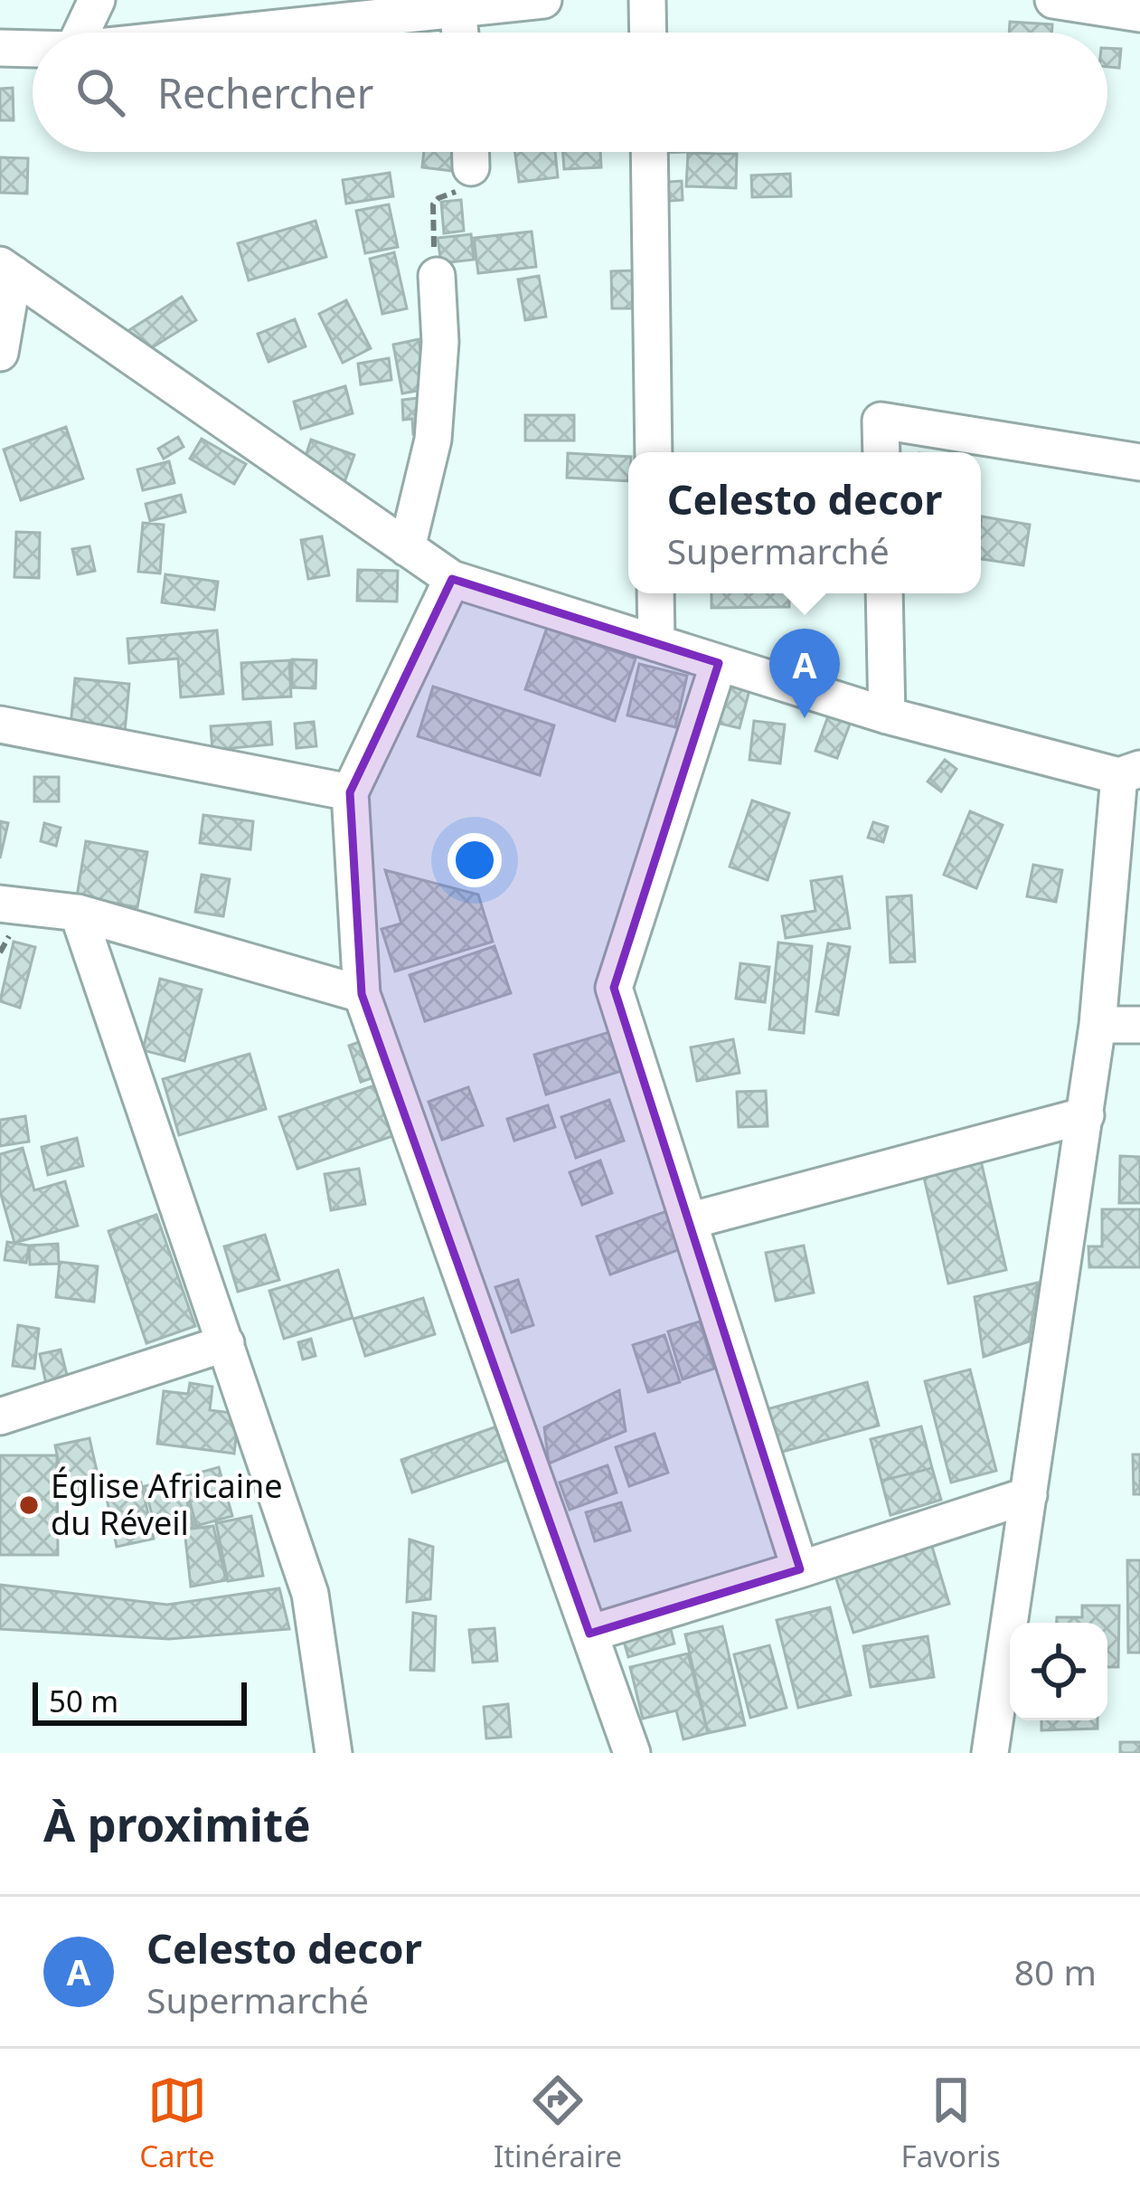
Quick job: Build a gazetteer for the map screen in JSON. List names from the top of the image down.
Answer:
{
  "places": ["Église Africaine du Réveil"],
  "scale_bar": "50 m",
  "page": {
    "search": "Rechercher",
    "popup": ["Celesto decor", "Supermarché"],
    "pins": "A",
    "scale": "50 m",
    "heading": "À proximité",
    "list": [
      {
        "mark": "A",
        "name": "Celesto decor",
        "note": "Supermarché",
        "value": "80 m"
      }
    ],
    "nav": ["Carte", "Itinéraire", "Favoris"]
  }
}
